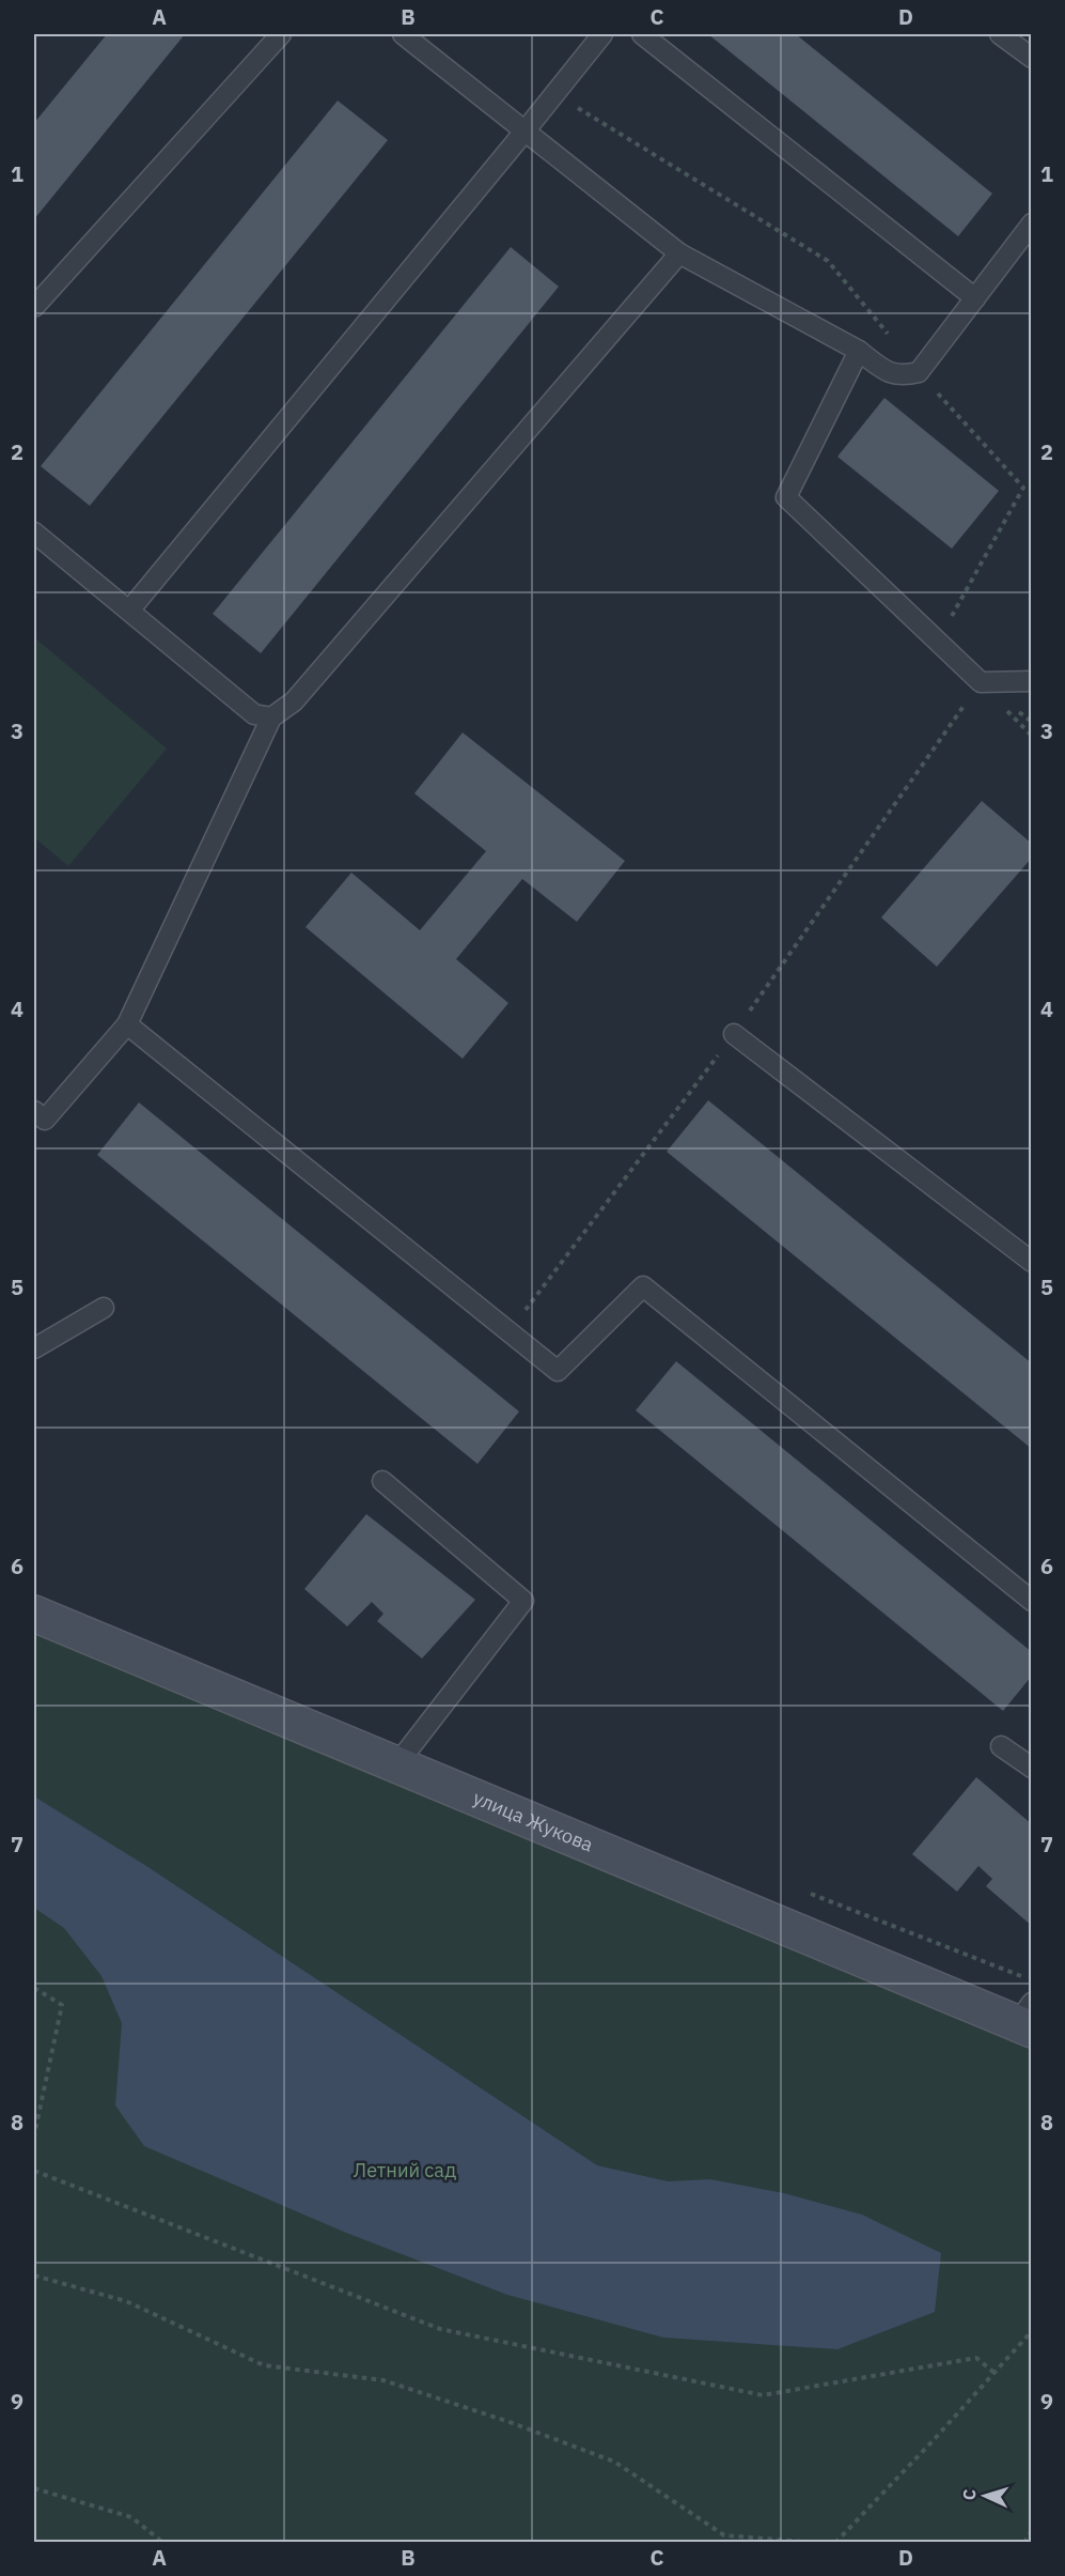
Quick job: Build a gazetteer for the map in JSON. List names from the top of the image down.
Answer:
{
  "streets": {
    "street": ["улица Жукова"]
  },
  "parks": ["Летний сад"],
  "north": "left",
  "grid": {
    "columns": [
      "A",
      "B",
      "C",
      "D"
    ],
    "rows": [
      "1",
      "2",
      "3",
      "4",
      "5",
      "6",
      "7",
      "8",
      "9"
    ]
  }
}
